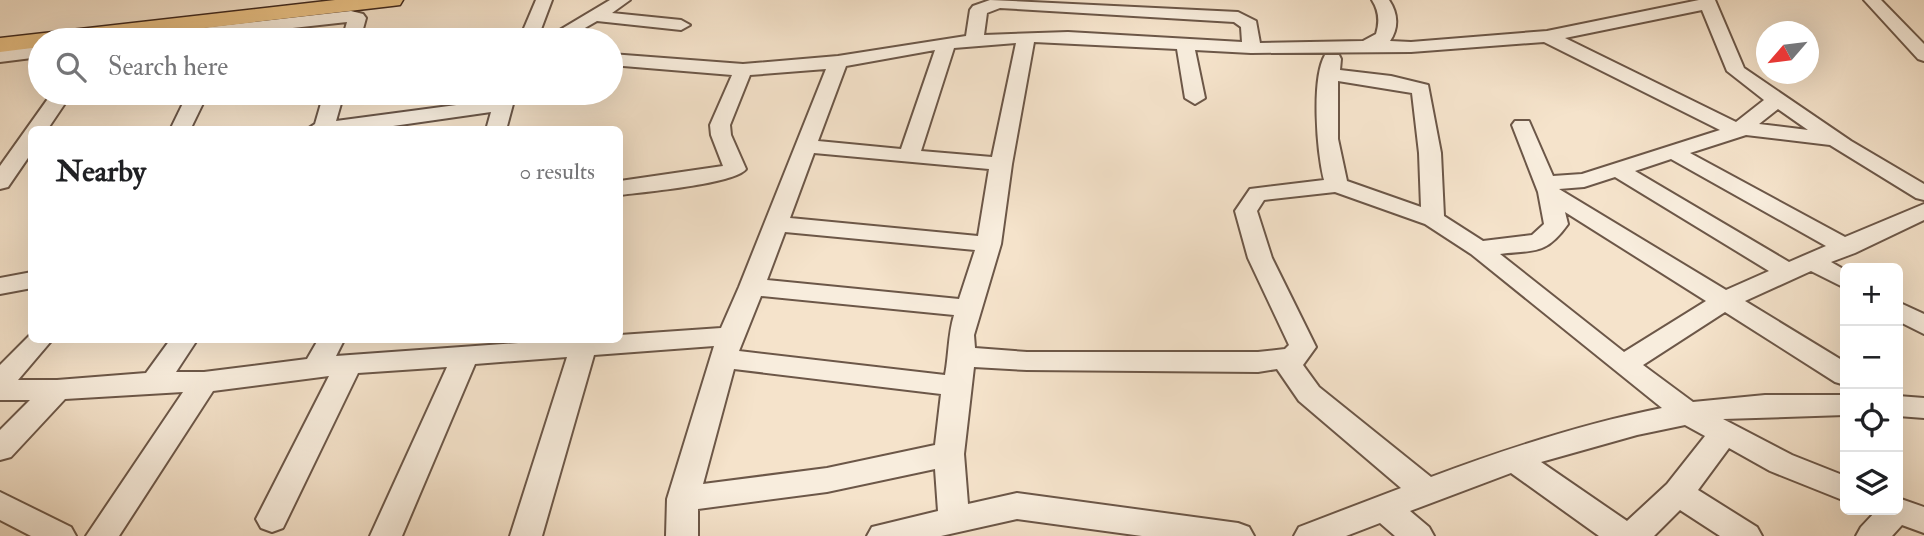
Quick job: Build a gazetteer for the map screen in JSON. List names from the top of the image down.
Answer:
{
  "north": "bottom left",
  "page": {
    "search": "Search here",
    "heading": ["Nearby", "0 results"],
    "map_buttons": ["+", "−"]
  }
}
